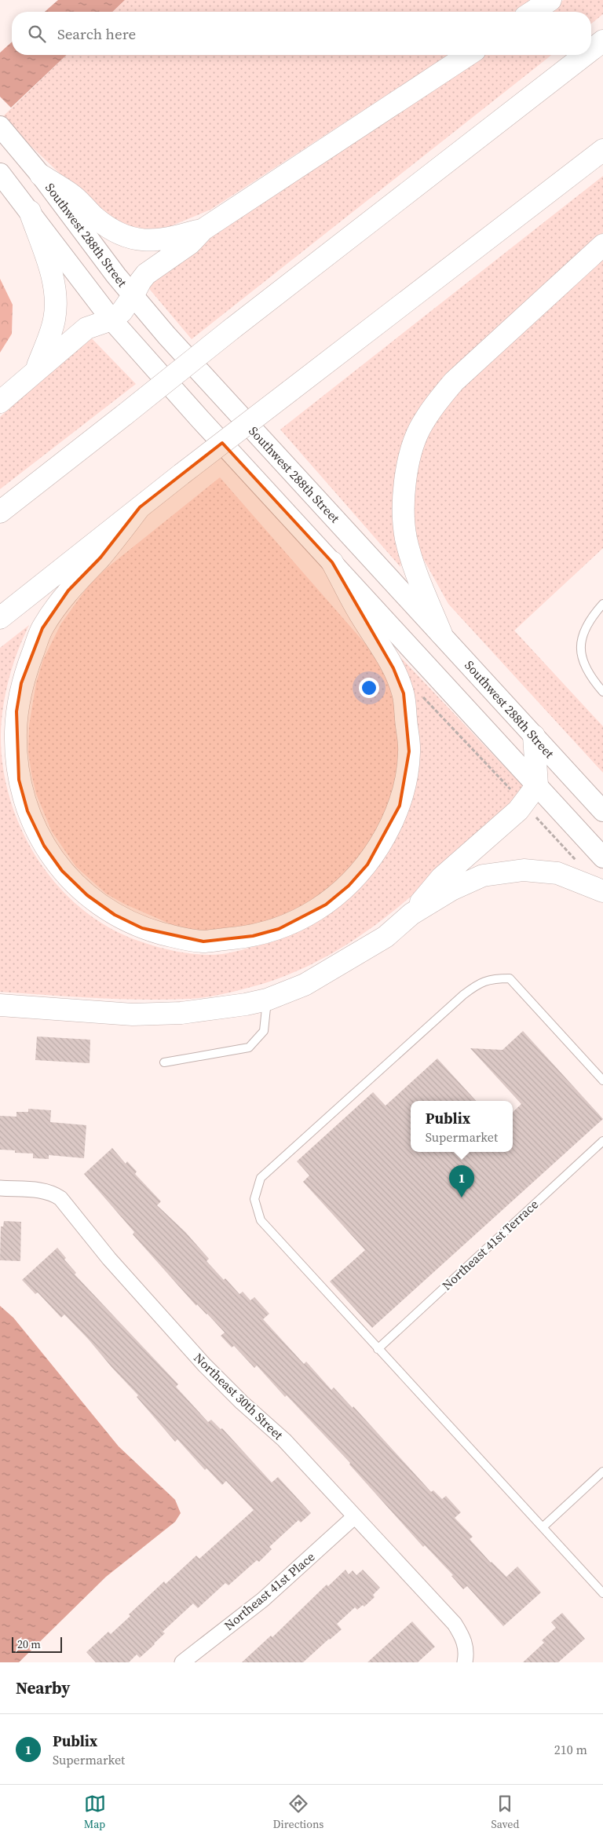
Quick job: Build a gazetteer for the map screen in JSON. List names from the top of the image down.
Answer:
{
  "streets": {
    "main road": ["Southwest 288th Street"],
    "street": ["Northeast 30th Street", "Northeast 41st Place"],
    "lane": ["Northeast 41st Terrace"]
  },
  "crossings": [
    ["Northeast 30th Street", "Northeast 41st Place"]
  ],
  "scale_bar": "20 m",
  "page": {
    "search": "Search here",
    "popup": ["Publix", "Supermarket"],
    "pins": "1",
    "scale": "20 m",
    "heading": "Nearby",
    "list": [
      {
        "mark": "1",
        "name": "Publix",
        "note": "Supermarket",
        "value": "210 m"
      }
    ],
    "nav": ["Map", "Directions", "Saved"]
  }
}
